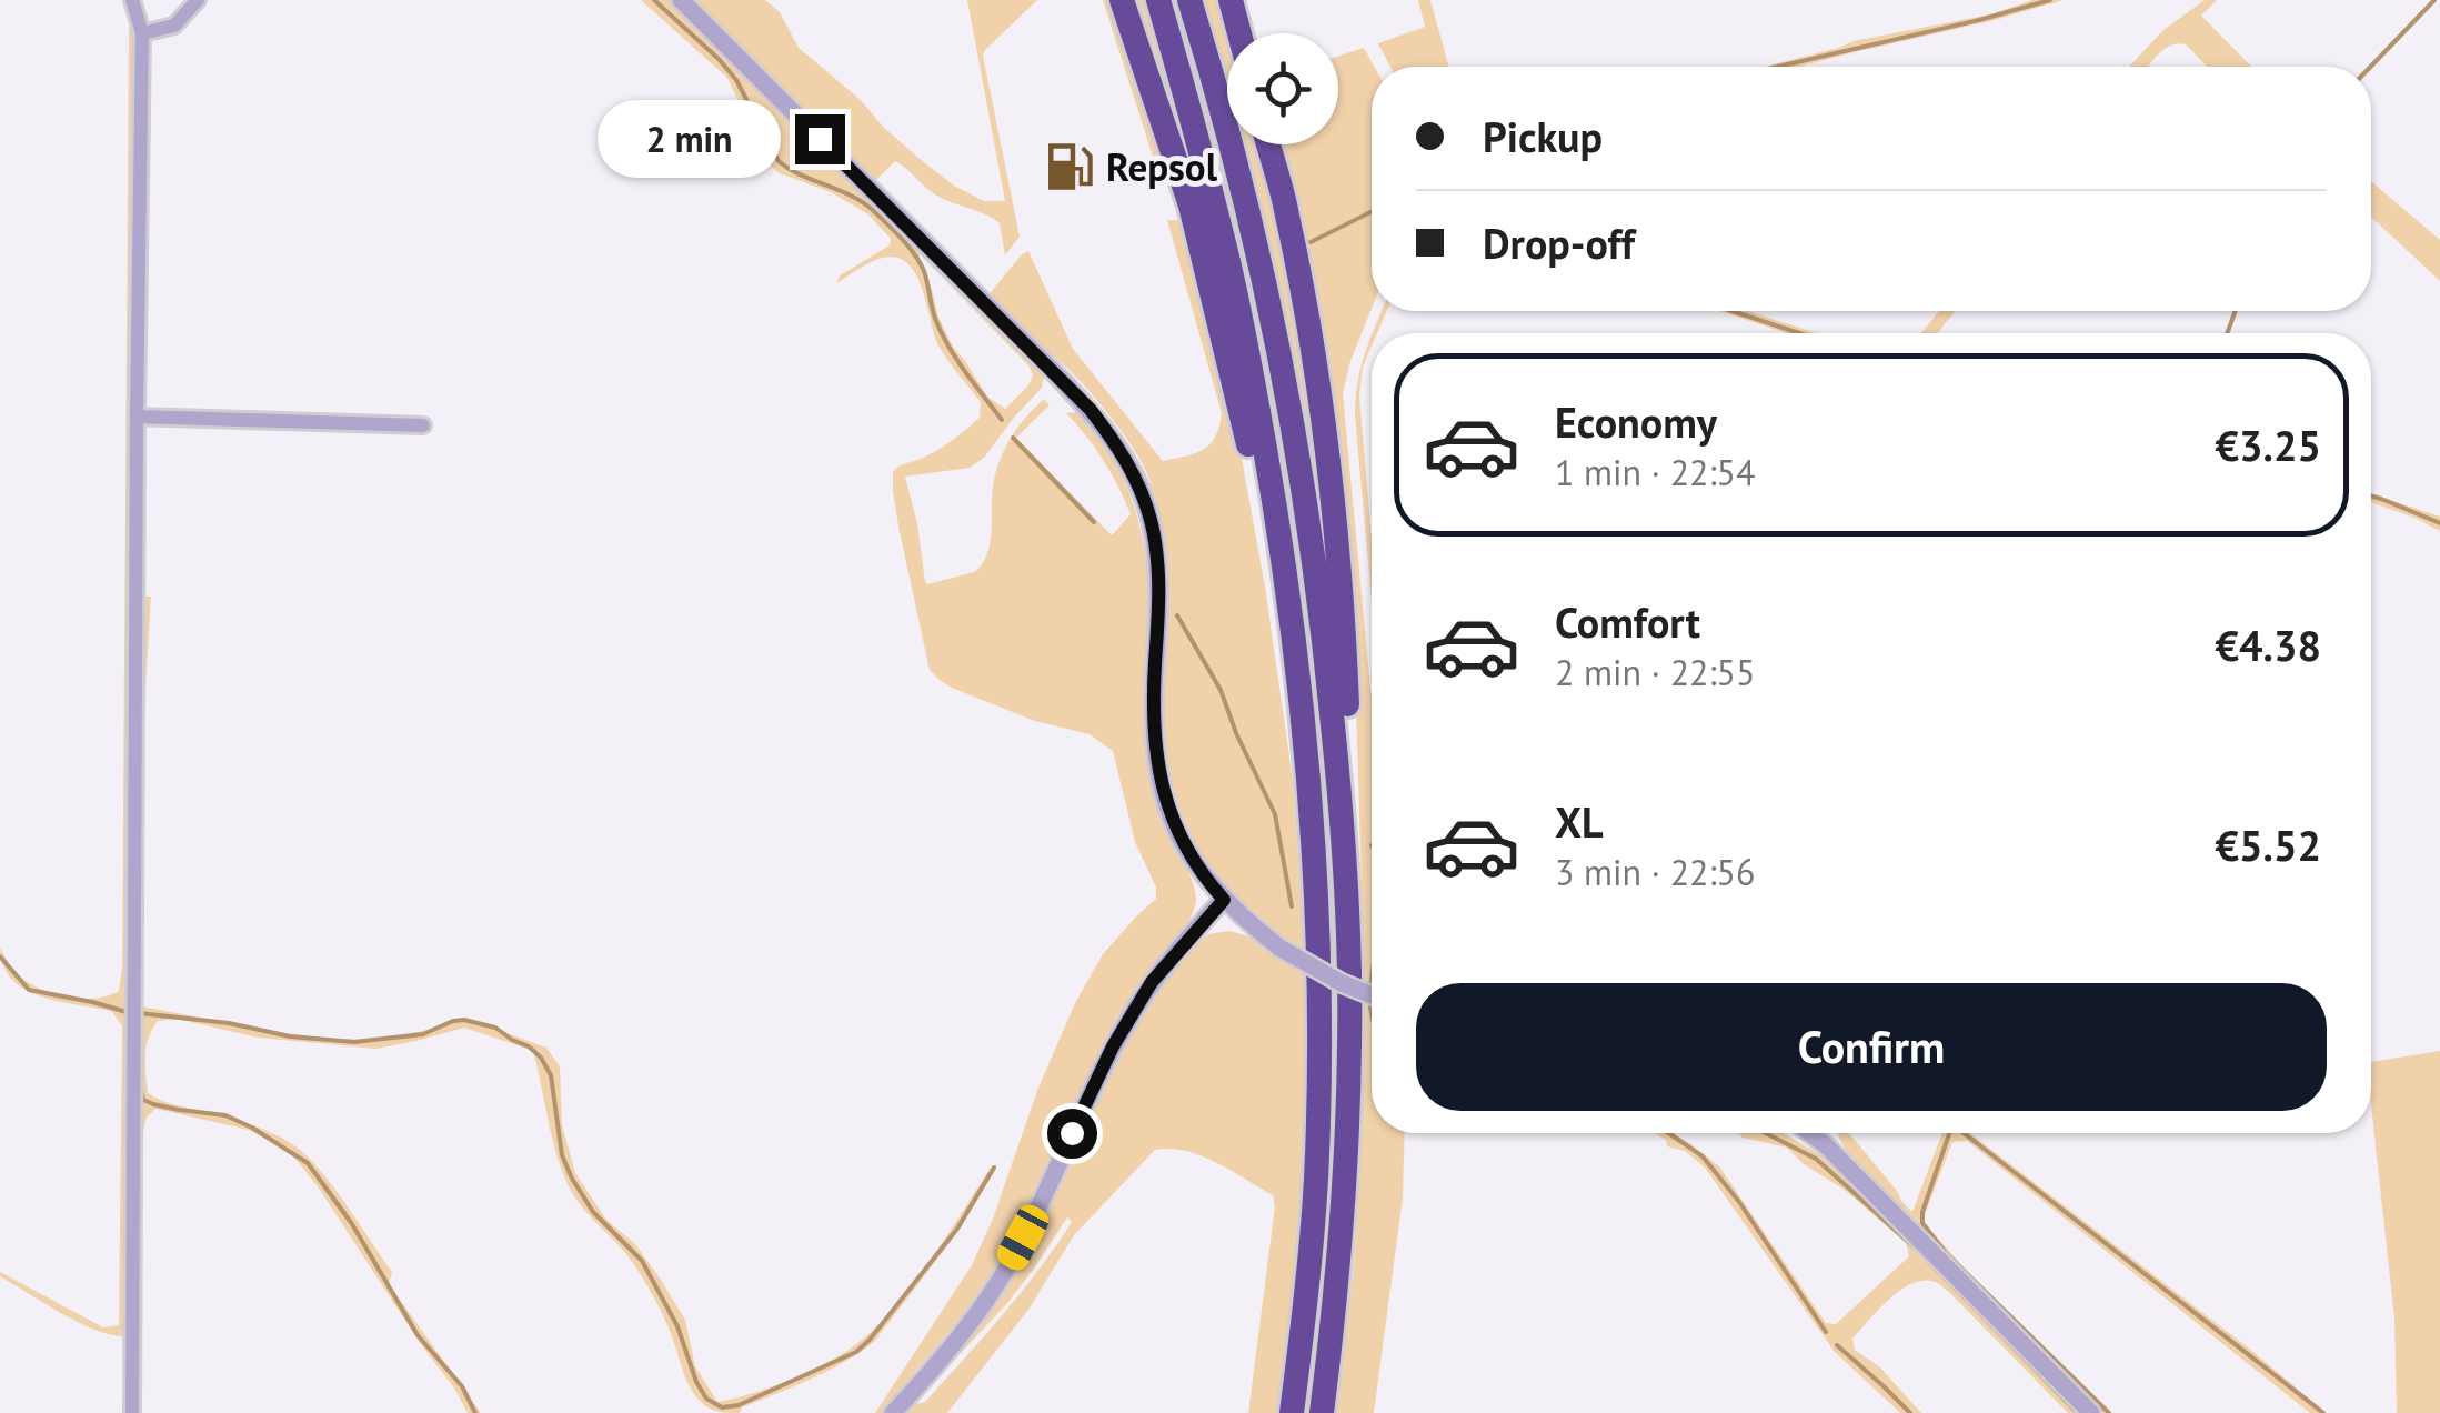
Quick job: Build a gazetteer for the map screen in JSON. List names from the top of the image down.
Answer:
{
  "places": {
    "fuel station": ["Repsol"]
  },
  "page": {
    "banner": ["Pickup", "Drop-off"],
    "bubble": "2 min",
    "list": [
      {
        "name": "Economy",
        "note": "1 min · 22:54",
        "value": "€3.25"
      },
      {
        "name": "Comfort",
        "note": "2 min · 22:55",
        "value": "€4.38"
      },
      {
        "name": "XL",
        "note": "3 min · 22:56",
        "value": "€5.52"
      }
    ],
    "buttons": "Confirm"
  }
}
